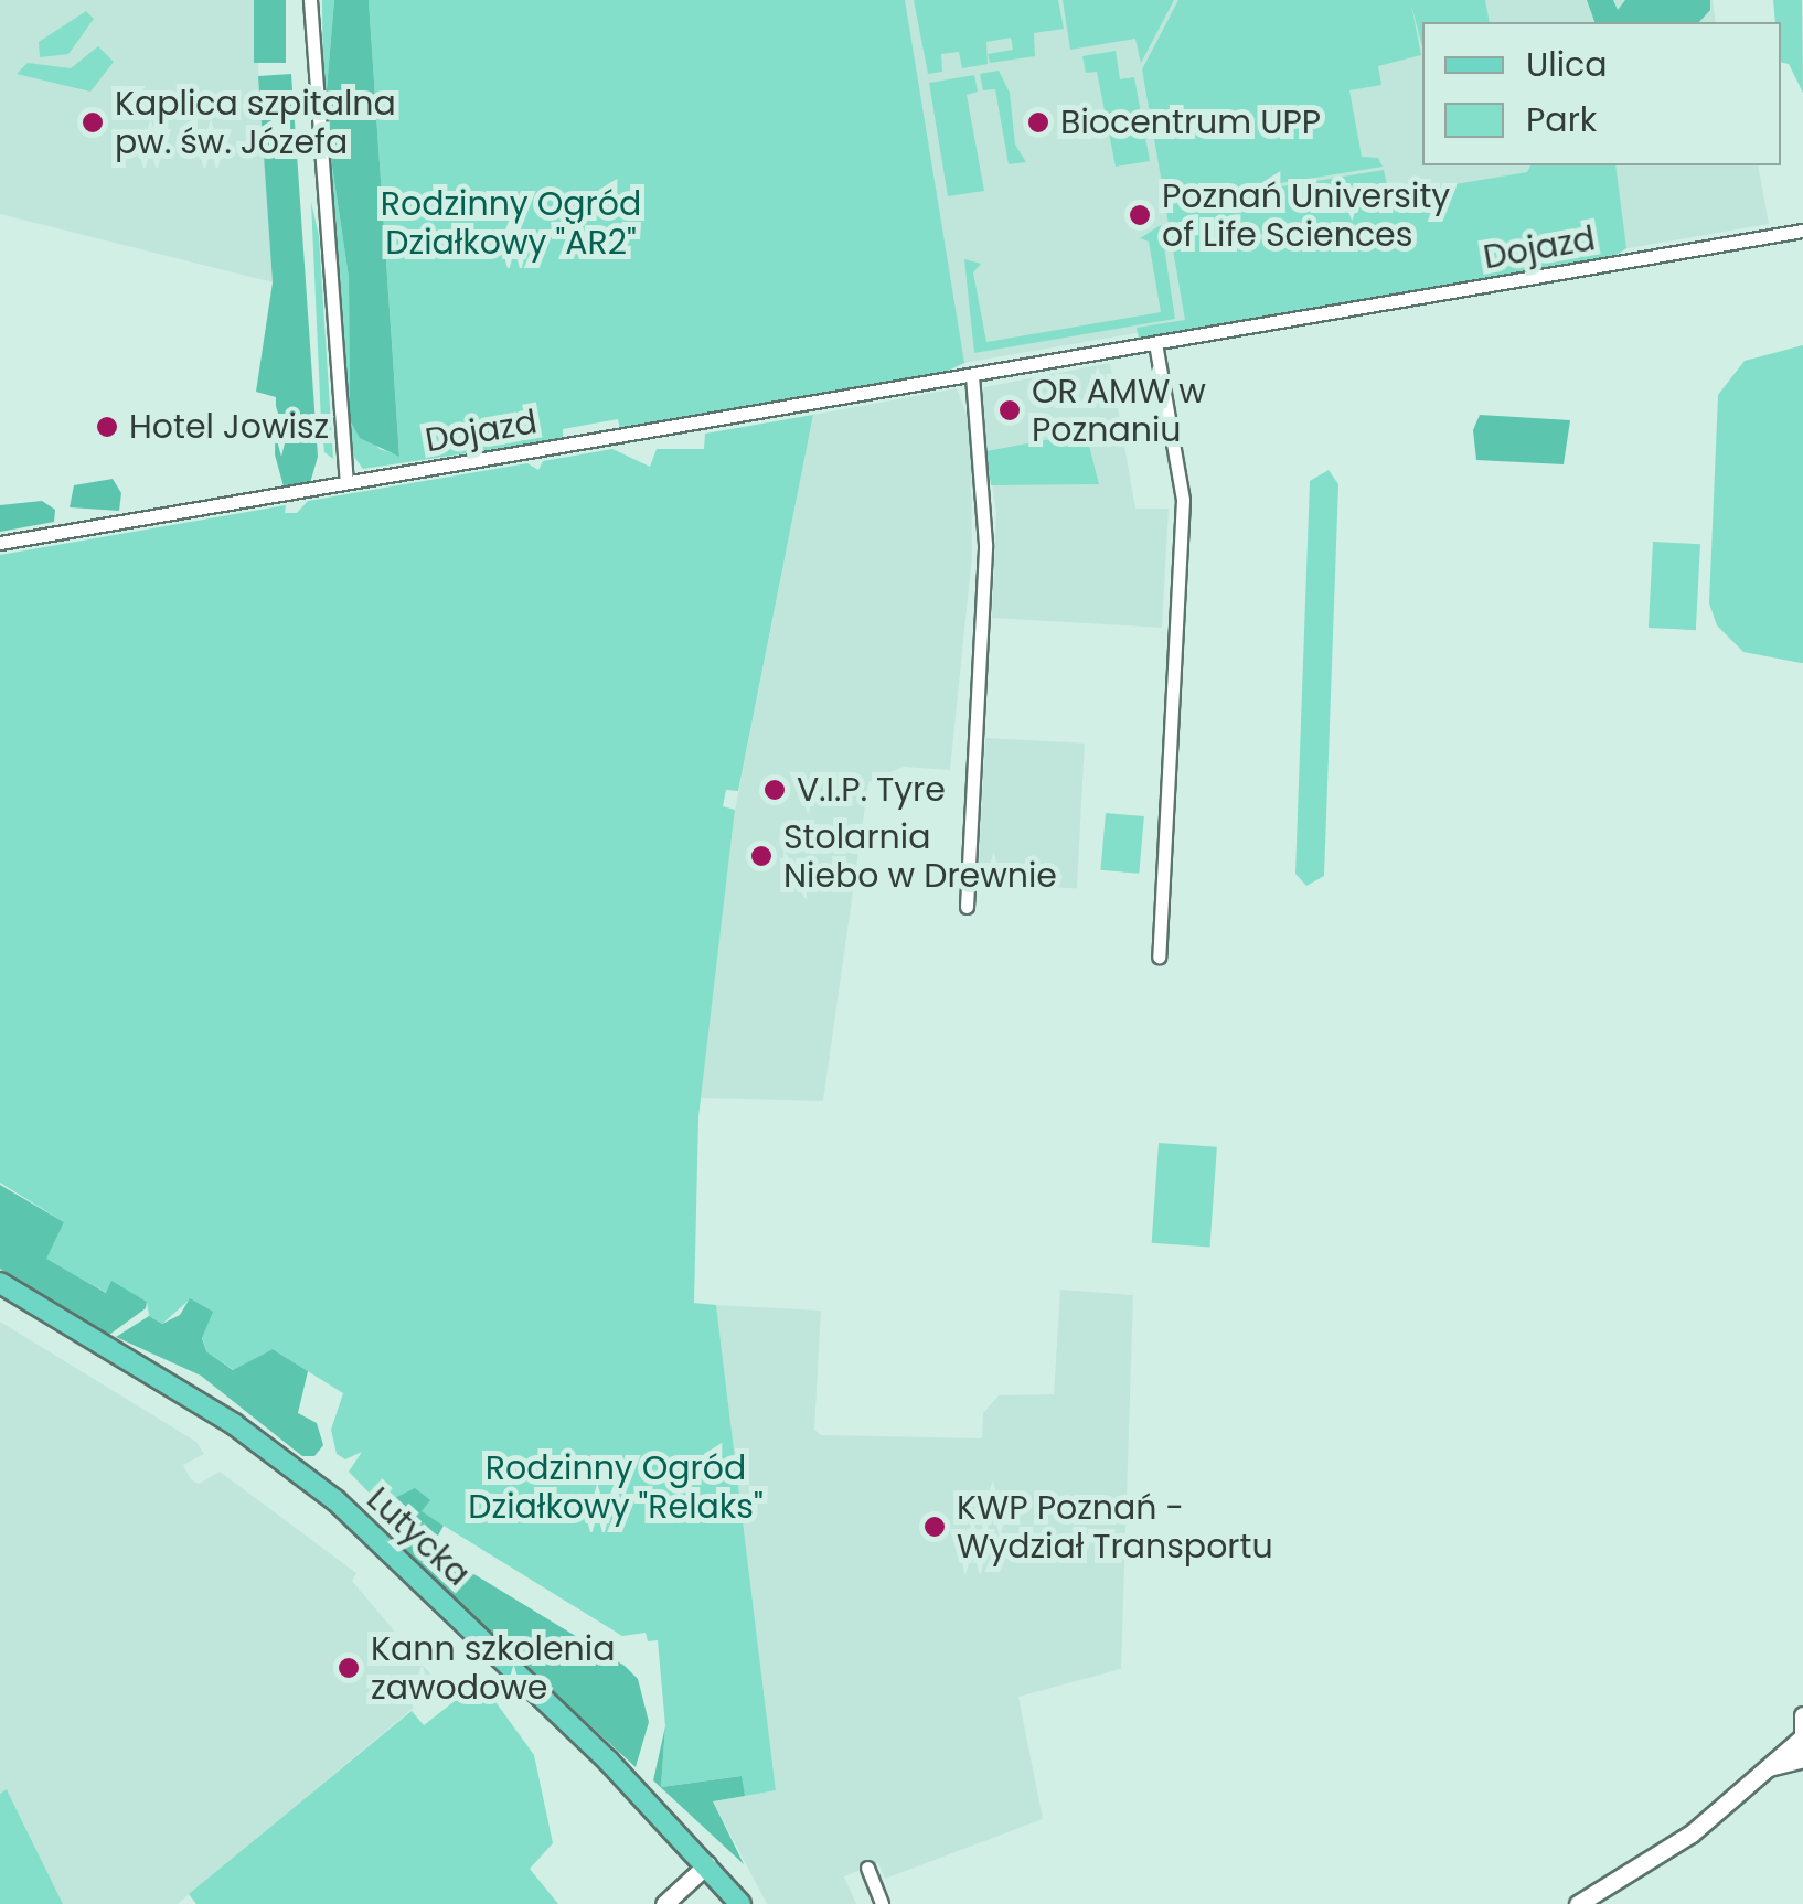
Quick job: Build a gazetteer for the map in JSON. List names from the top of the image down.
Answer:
{
  "streets": {
    "main road": ["Lutycka"],
    "street": ["Dojazd"]
  },
  "parks": ["Rodzinny Ogród Działkowy \"AR2\"", "Rodzinny Ogród Działkowy \"Relaks\""],
  "places": [
    "Kaplica szpitalna pw. św. Józefa",
    "Biocentrum UPP",
    "Poznań University of Life Sciences",
    "OR AMW w Poznaniu",
    "Hotel Jowisz",
    "V.I.P. Tyre",
    "Stolarnia Niebo w Drewnie",
    "KWP Poznań - Wydział Transportu",
    "Kann szkolenia zawodowe"
  ],
  "legend": ["Ulica", "Park"]
}
